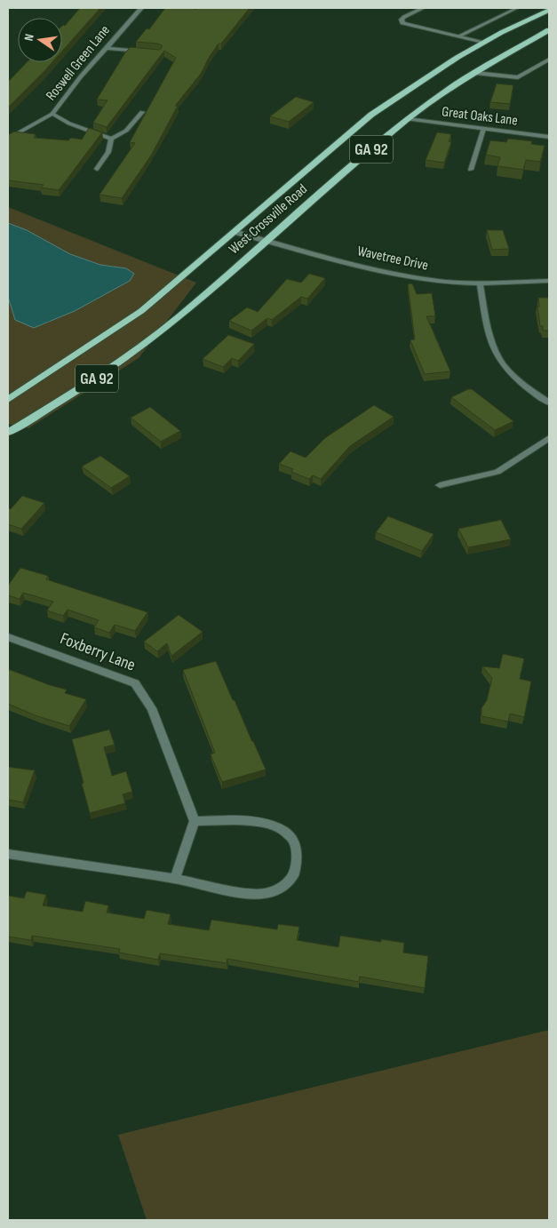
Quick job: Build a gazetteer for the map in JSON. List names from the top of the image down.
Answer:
{
  "streets": {
    "main road": ["GA 92", "West Crossville Road"],
    "street": [
      "Roswell Green Lane",
      "Great Oaks Lane",
      "Wavetree Drive",
      "Foxberry Lane"
    ]
  },
  "crossings": [
    ["Great Oaks Lane", "West Crossville Road"],
    ["West Crossville Road", "Wavetree Drive"]
  ],
  "north": "left"
}
